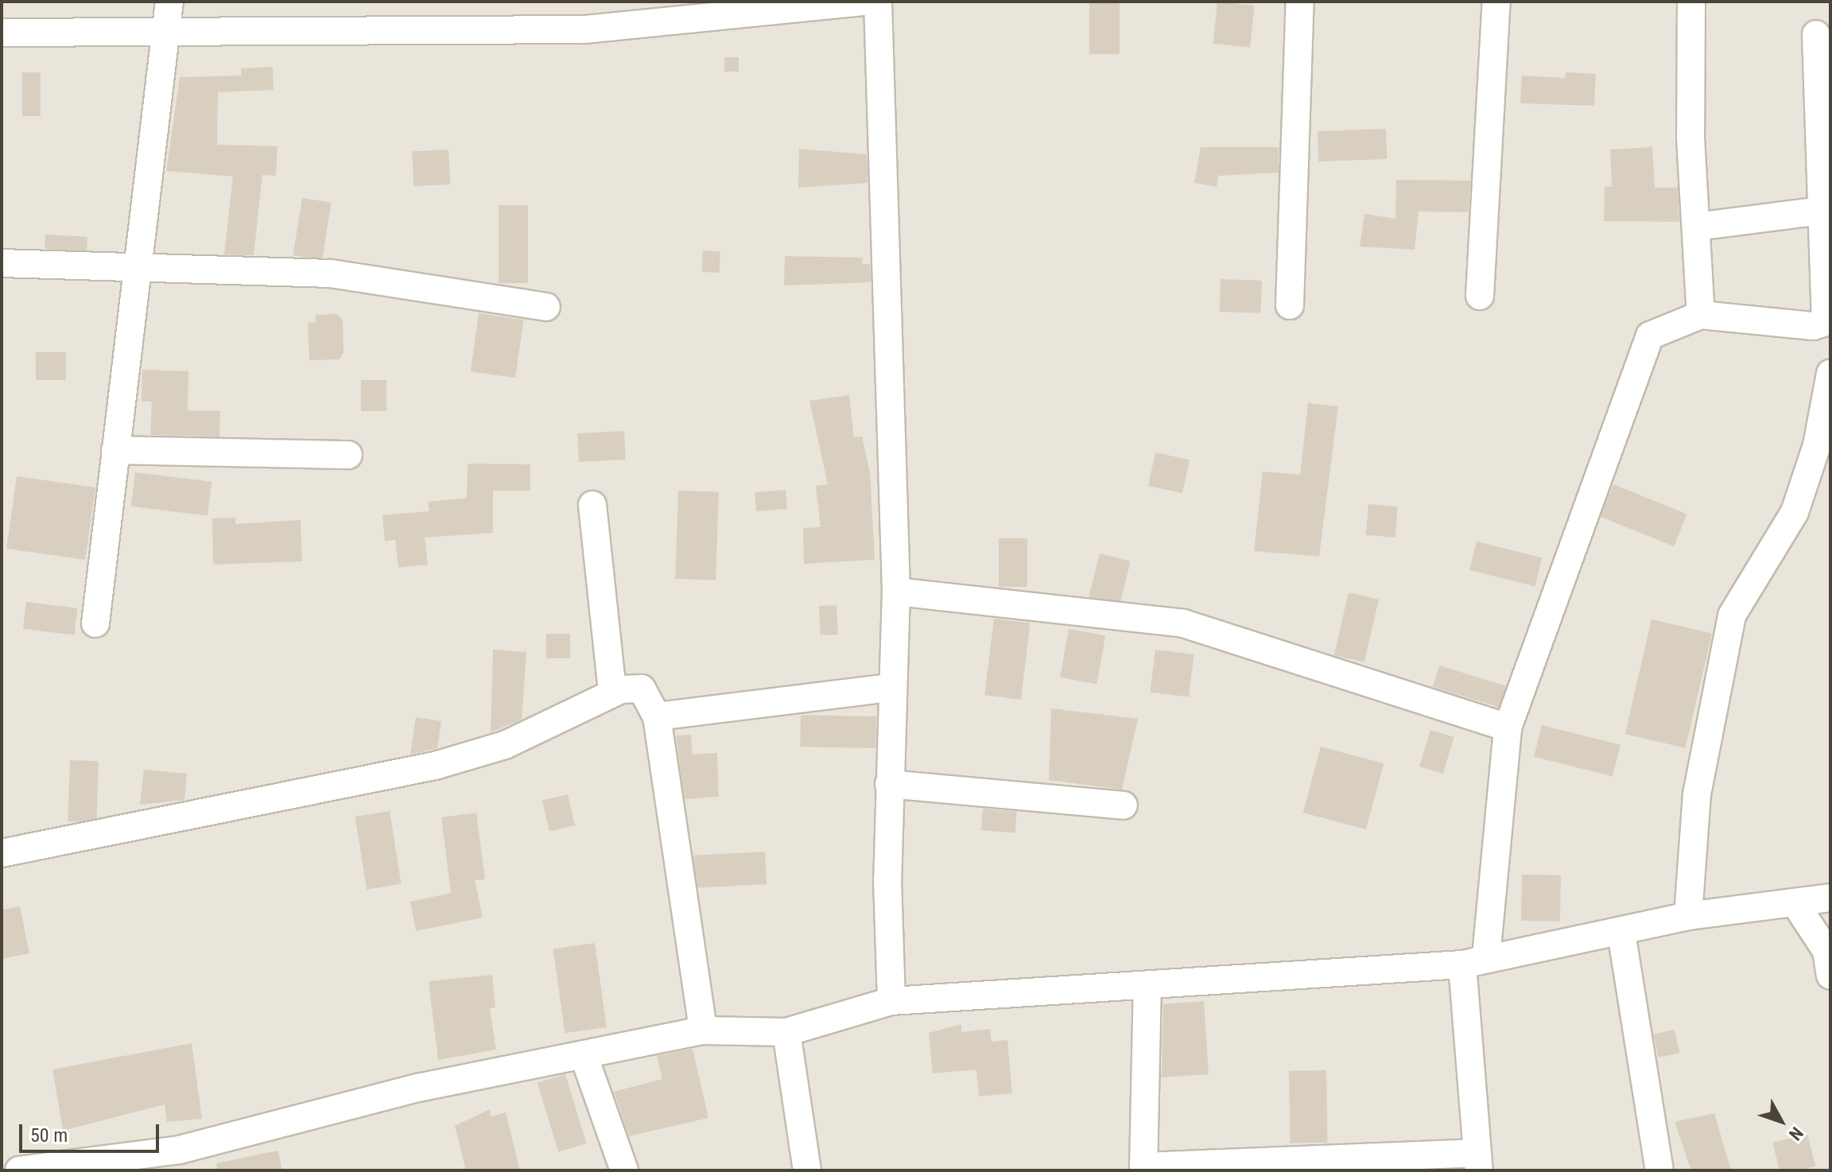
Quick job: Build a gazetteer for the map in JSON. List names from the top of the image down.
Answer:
{
  "scale_bar": "50 m",
  "north": "bottom right"
}
